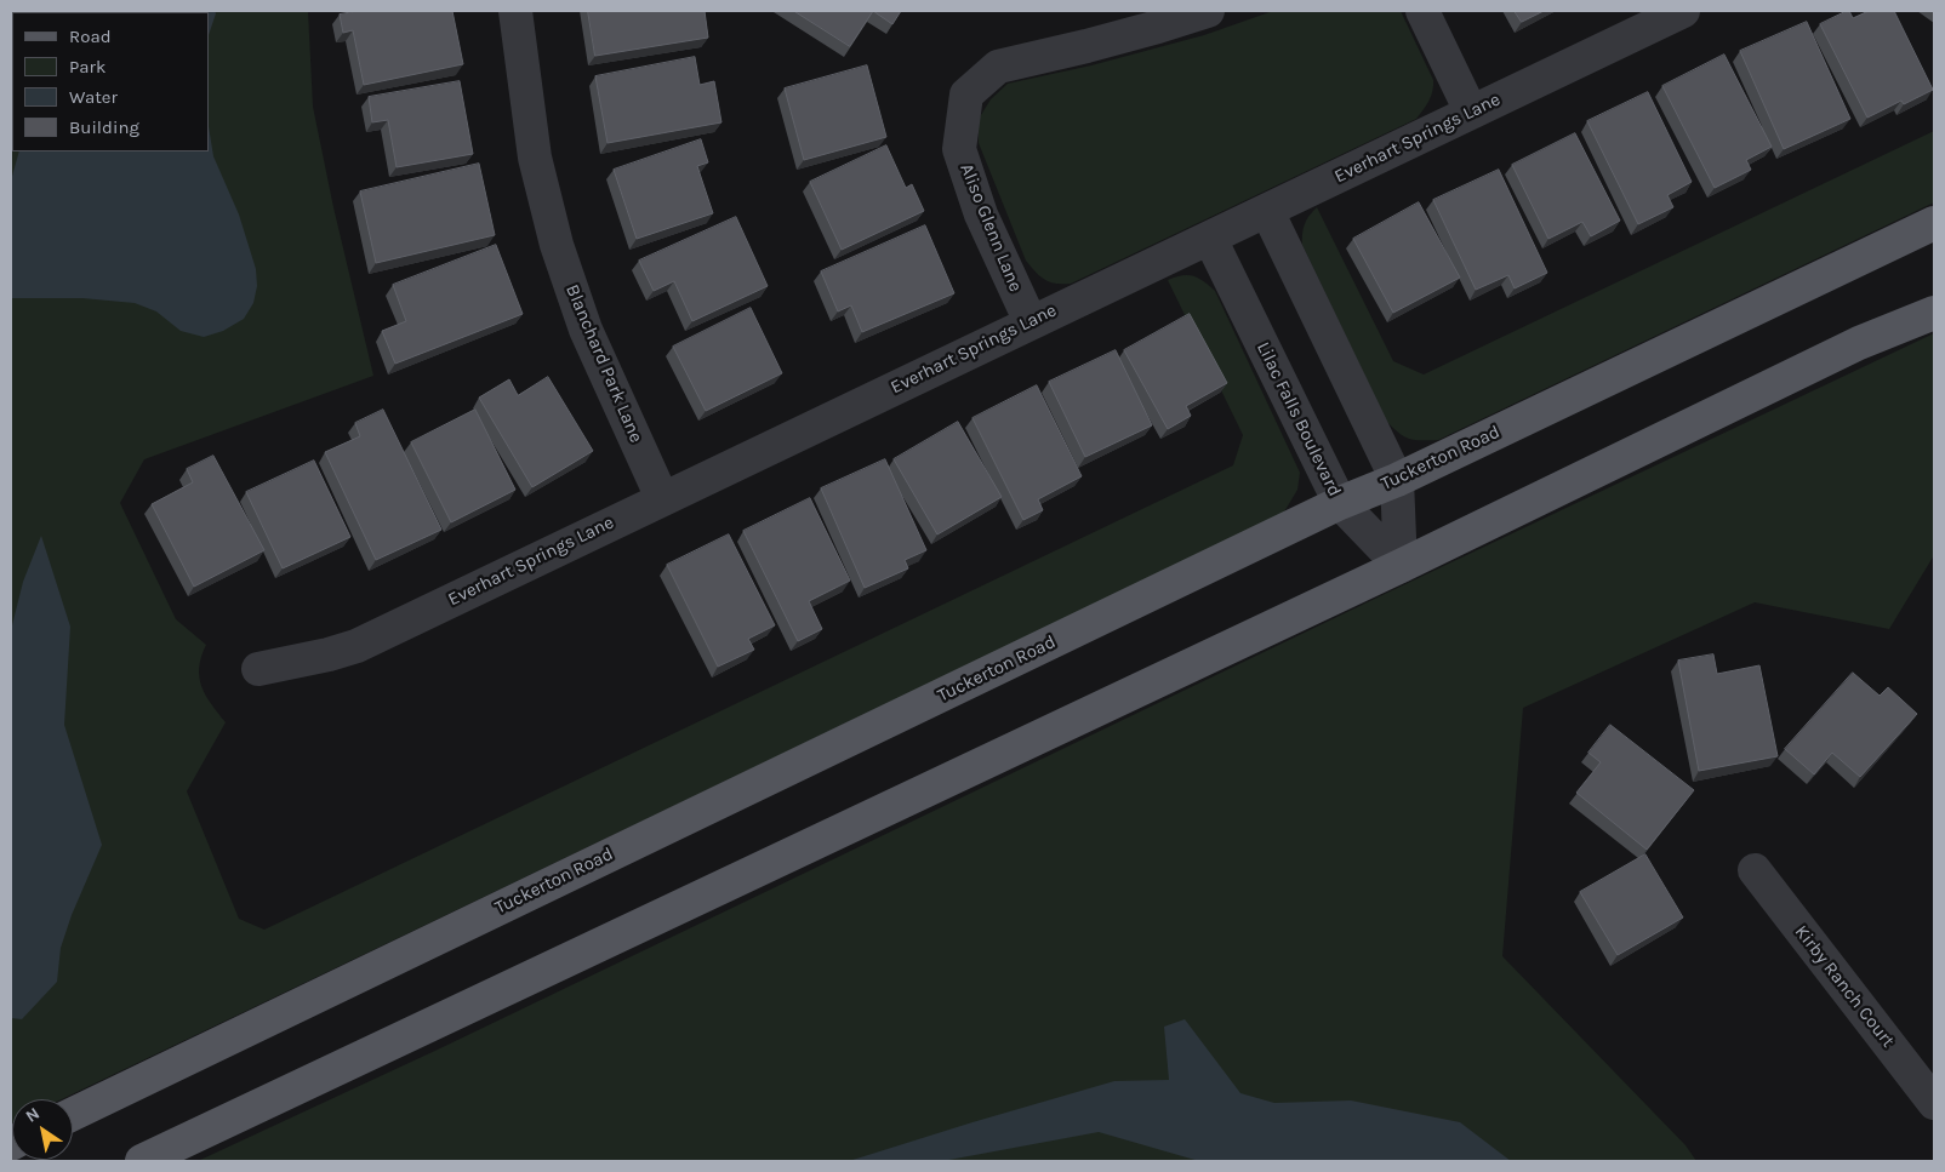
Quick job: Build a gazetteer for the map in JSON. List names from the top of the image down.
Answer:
{
  "streets": {
    "main road": ["Tuckerton Road"],
    "street": [
      "Everhart Springs Lane",
      "Aliso Glenn Lane",
      "Blanchard Park Lane",
      "Lilac Falls Boulevard",
      "Kirby Ranch Court"
    ]
  },
  "crossings": [
    ["Everhart Springs Lane", "Aliso Glenn Lane"],
    ["Everhart Springs Lane", "Blanchard Park Lane"],
    ["Everhart Springs Lane", "Lilac Falls Boulevard"],
    ["Lilac Falls Boulevard", "Tuckerton Road"]
  ],
  "legend": [
    "Road",
    "Park",
    "Water",
    "Building"
  ],
  "north": "top left"
}
